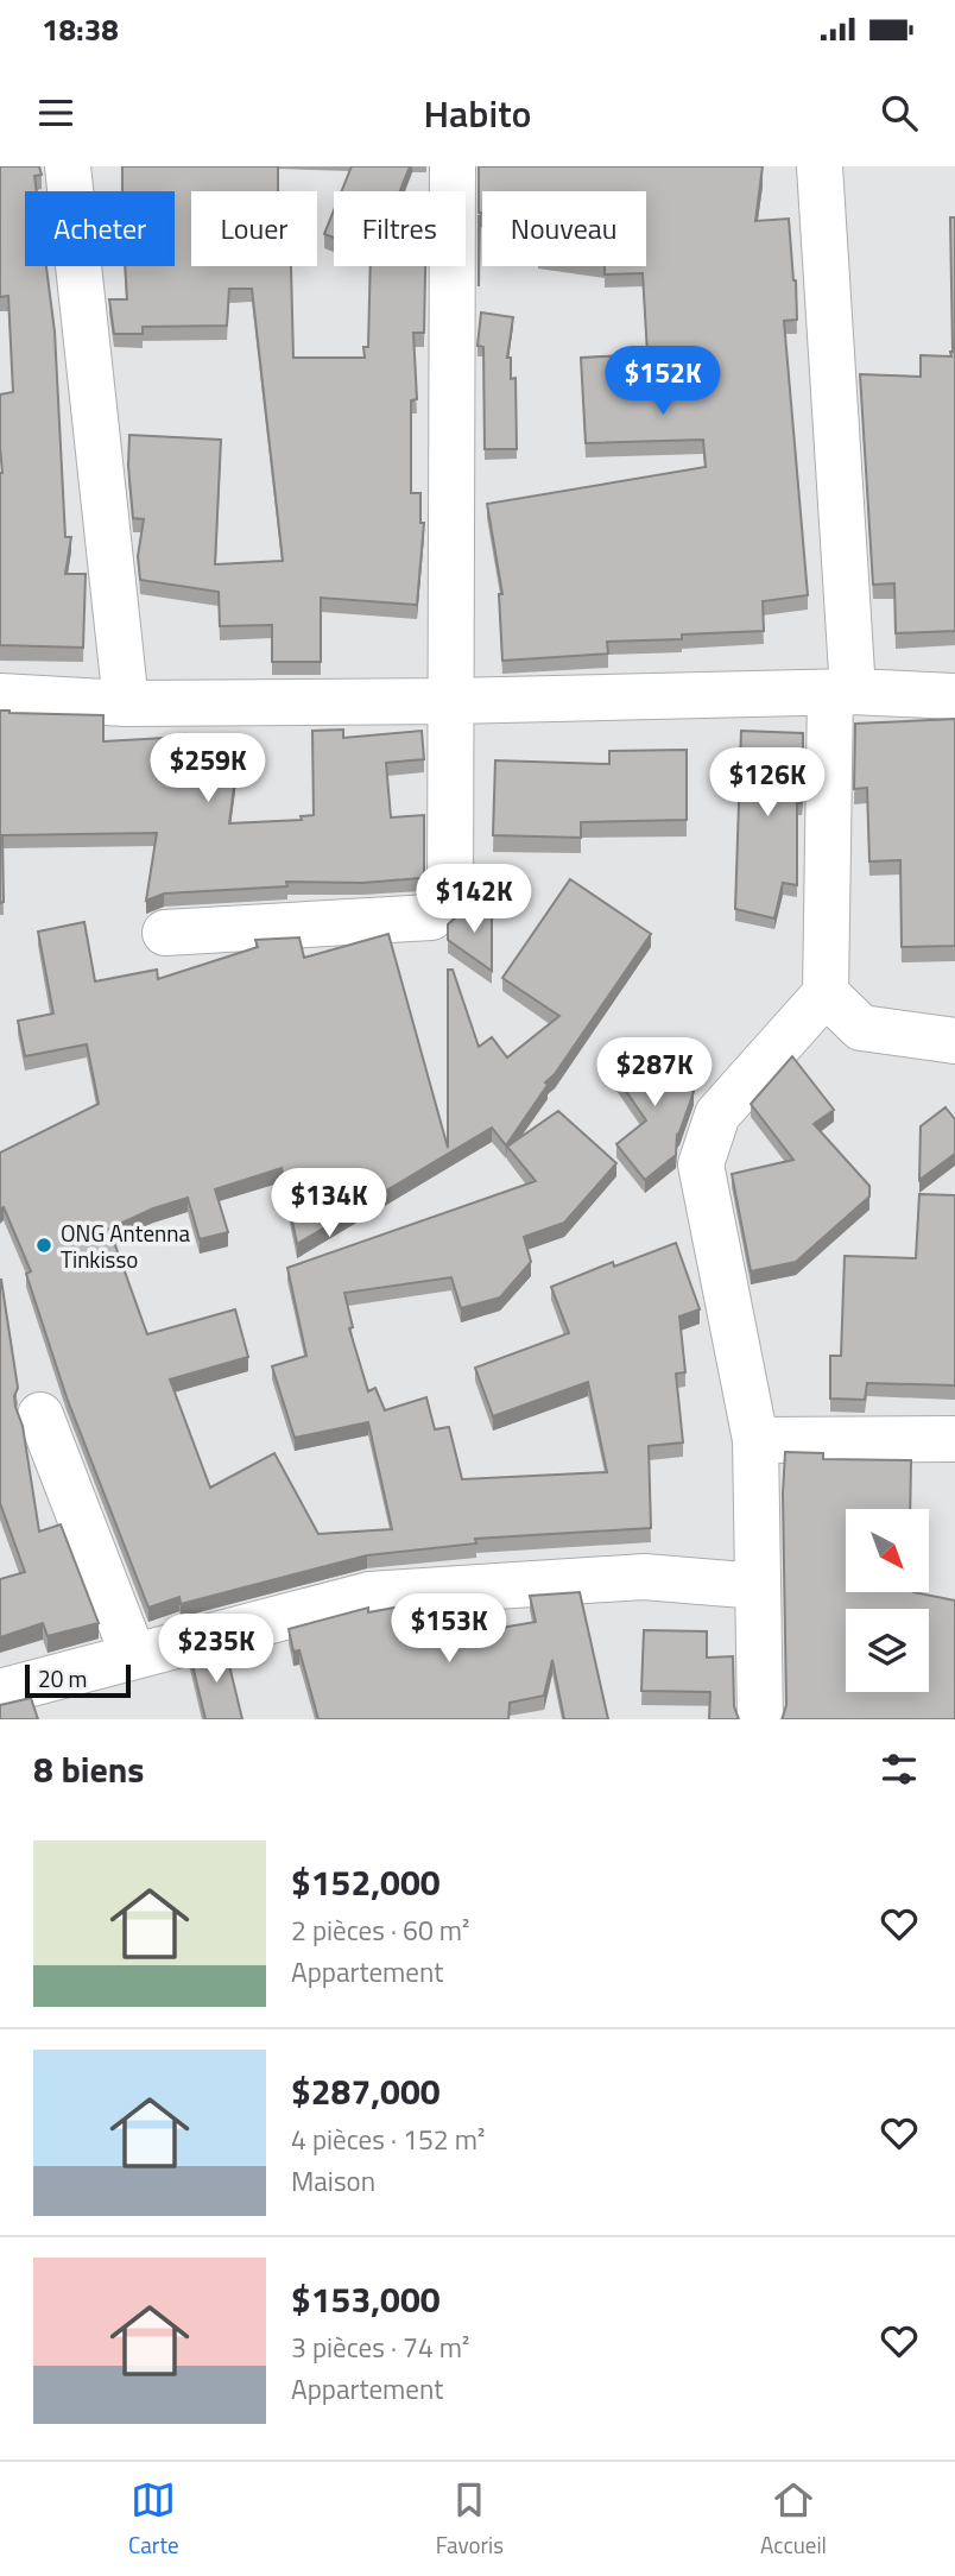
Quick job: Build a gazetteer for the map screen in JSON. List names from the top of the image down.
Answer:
{
  "places": ["ONG Antenna Tinkisso"],
  "scale_bar": "20 m",
  "north": "bottom right",
  "page": {
    "status": "18:38",
    "header": "Habito",
    "chip": [
      "Acheter",
      "Louer",
      "Filtres",
      "Nouveau"
    ],
    "price": [
      "$152K",
      "$259K",
      "$126K",
      "$142K",
      "$287K",
      "$134K",
      "$153K",
      "$235K"
    ],
    "scale": "20 m",
    "heading": "8 biens",
    "list": [
      {
        "name": "$152,000",
        "note": "2 pièces · 60 m² · Appartement"
      },
      {
        "name": "$287,000",
        "note": "4 pièces · 152 m² · Maison"
      },
      {
        "name": "$153,000",
        "note": "3 pièces · 74 m² · Appartement"
      }
    ],
    "tabs": ["Carte", "Favoris", "Accueil"]
  }
}
